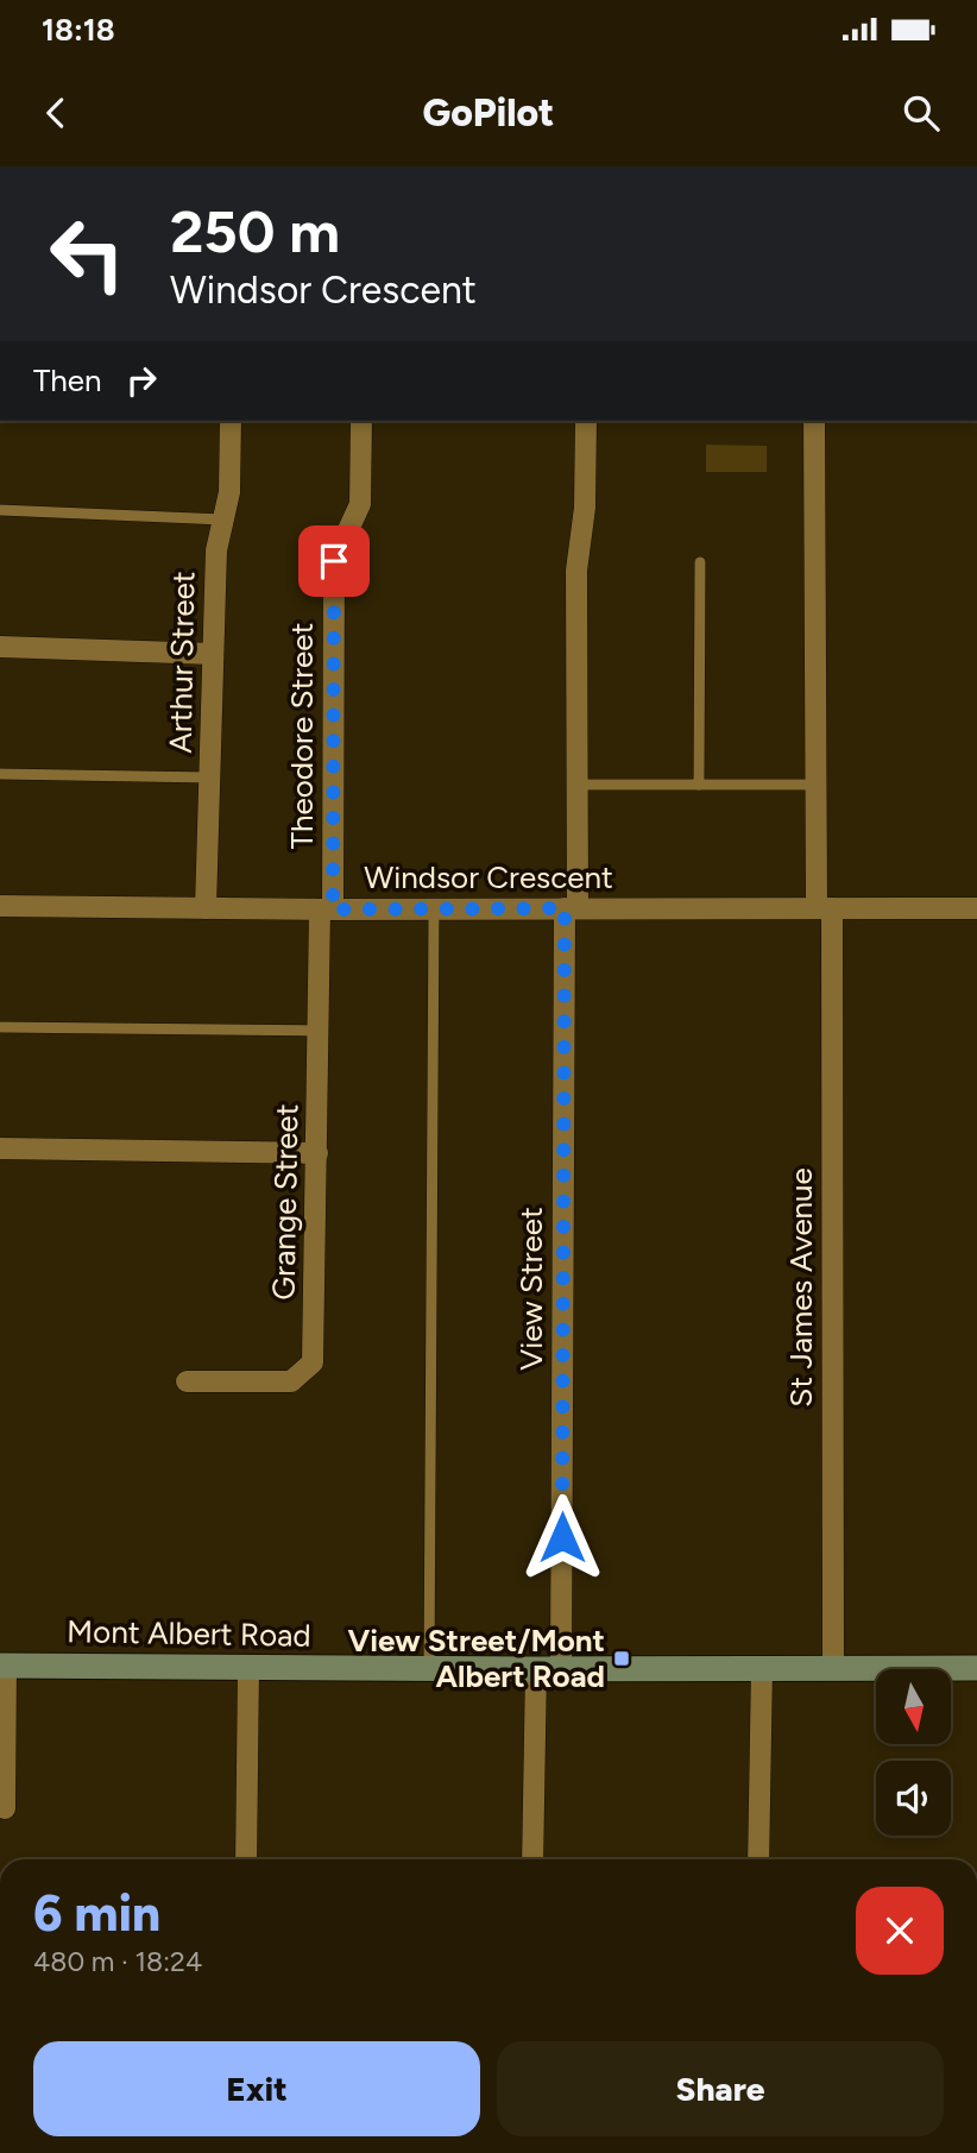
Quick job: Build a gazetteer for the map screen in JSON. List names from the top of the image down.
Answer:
{
  "streets": {
    "main road": ["Mont Albert Road"],
    "street": [
      "Arthur Street",
      "Theodore Street",
      "Windsor Crescent",
      "Grange Street",
      "St James Avenue",
      "View Street"
    ]
  },
  "crossings": [
    ["Arthur Street", "Windsor Crescent"],
    ["Theodore Street", "Windsor Crescent"],
    ["Theodore Street", "Grange Street"],
    ["Windsor Crescent", "Grange Street"],
    ["Windsor Crescent", "St James Avenue"],
    ["Windsor Crescent", "View Street"],
    ["St James Avenue", "Mont Albert Road"],
    ["View Street", "Mont Albert Road"]
  ],
  "places": {
    "transit": ["View Street/Mont Albert Road"]
  },
  "north": "bottom",
  "page": {
    "status": "18:18",
    "header": "GoPilot",
    "turn": ["250 m", "Windsor Crescent"],
    "then": "Then",
    "heading": ["6 min", "480 m · 18:24"],
    "buttons": ["Exit", "Share"]
  }
}
